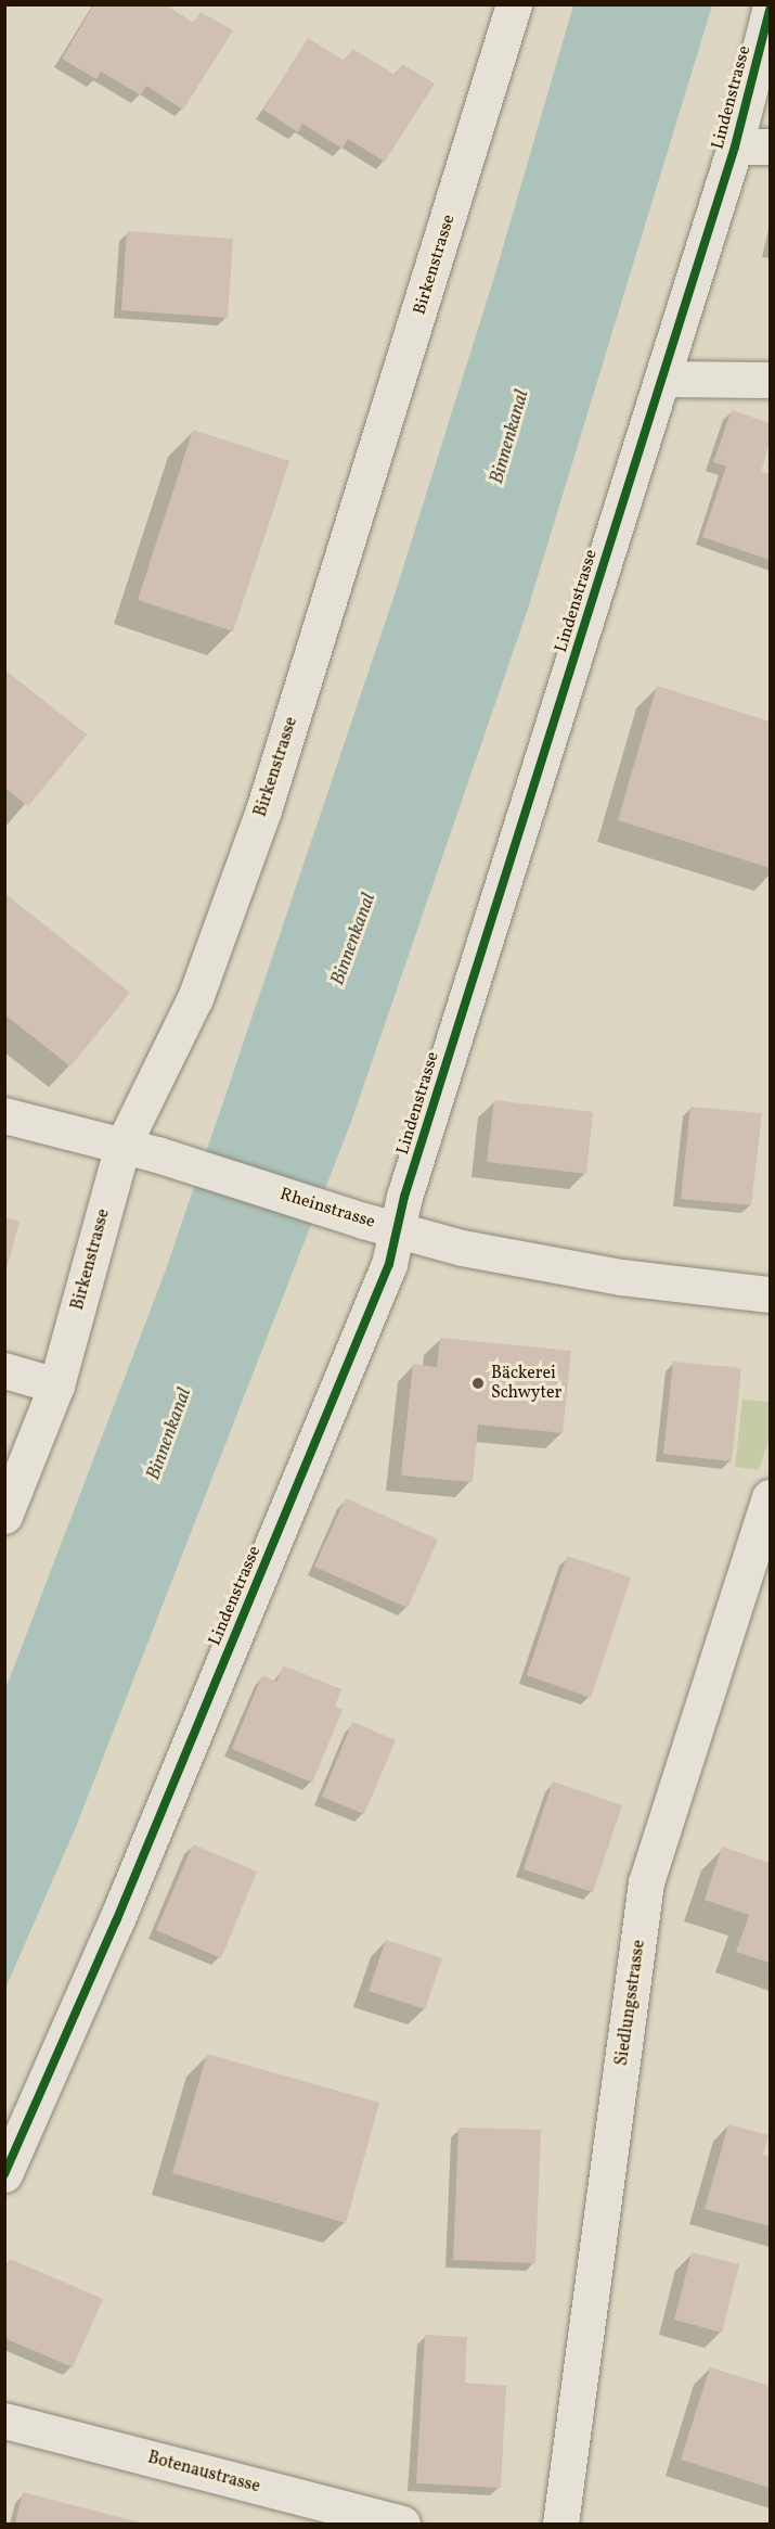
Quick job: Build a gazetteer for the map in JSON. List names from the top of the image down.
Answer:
{
  "streets": {
    "street": [
      "Lindenstrasse",
      "Birkenstrasse",
      "Rheinstrasse",
      "Siedlungsstrasse",
      "Botenaustrasse"
    ]
  },
  "crossings": [
    ["Lindenstrasse", "Rheinstrasse"],
    ["Birkenstrasse", "Rheinstrasse"]
  ],
  "water": ["Binnenkanal"],
  "places": ["Bäckerei Schwyter"]
}
